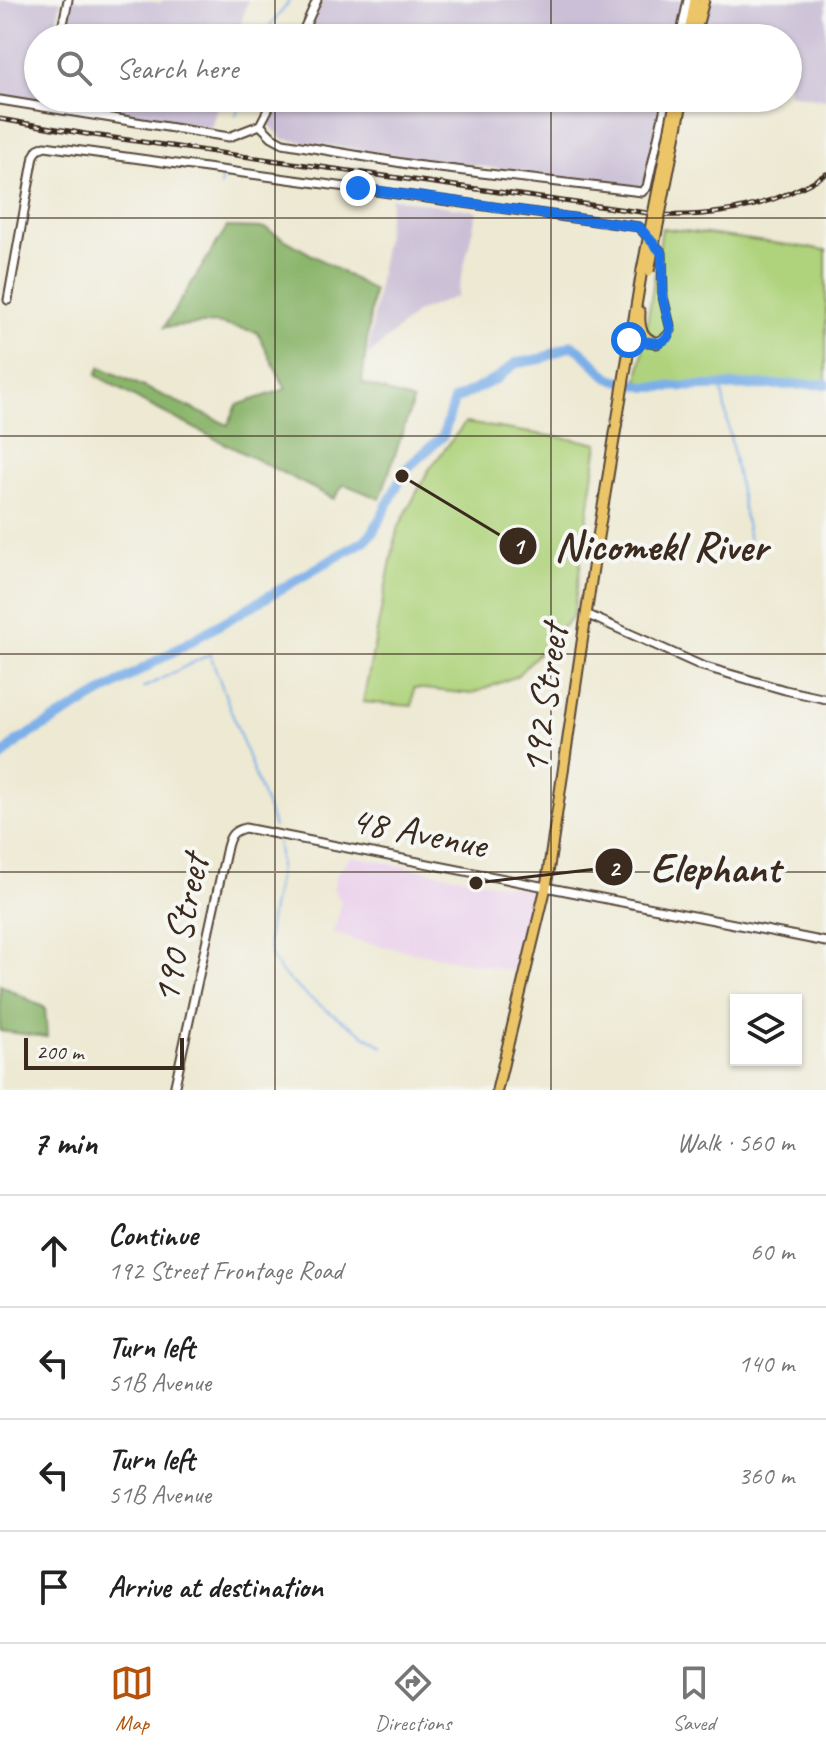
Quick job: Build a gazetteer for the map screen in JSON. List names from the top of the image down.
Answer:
{
  "streets": {
    "main road": ["192 Street"],
    "street": ["48 Avenue", "190 Street"]
  },
  "crossings": [
    ["192 Street", "48 Avenue"],
    ["48 Avenue", "190 Street"]
  ],
  "places": ["Nicomekl River", "Elephant"],
  "scale_bar": "200 m",
  "page": {
    "search": "Search here",
    "scale": "200 m",
    "heading": ["7 min", "Walk · 560 m"],
    "list": [
      ["Continue", "192 Street Frontage Road", "60 m"],
      ["Turn left", "51B Avenue", "140 m"],
      ["Turn left", "51B Avenue", "360 m"],
      "Arrive at destination"
    ],
    "nav": ["Map", "Directions", "Saved"]
  }
}
